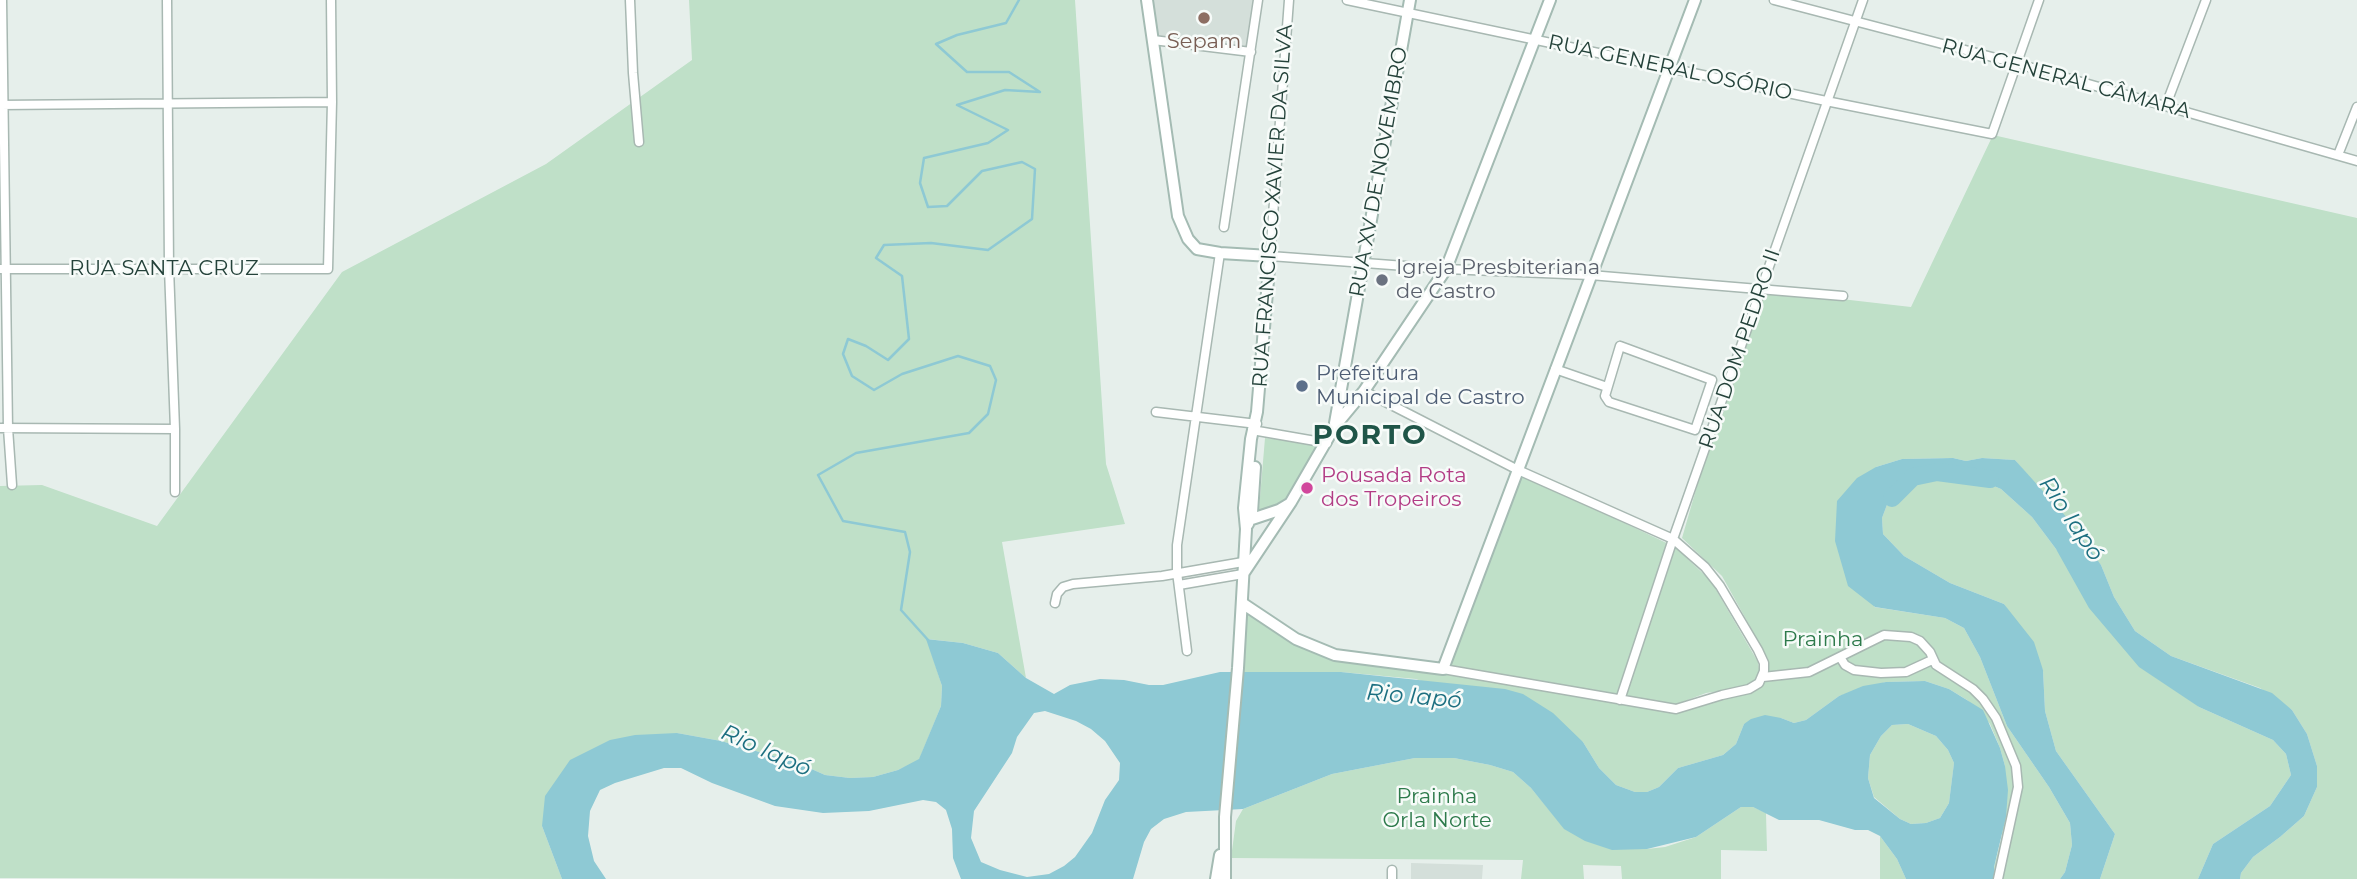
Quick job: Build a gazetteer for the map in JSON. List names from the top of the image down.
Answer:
{
  "streets": {
    "street": [
      "RUA GENERAL OSÓRIO",
      "RUA GENERAL CÂMARA",
      "RUA XV DE NOVEMBRO",
      "RUA FRANCISCO XAVIER DA SILVA",
      "RUA SANTA CRUZ",
      "RUA DOM PEDRO II"
    ]
  },
  "crossings": [
    ["RUA GENERAL OSÓRIO", "RUA GENERAL CÂMARA"],
    ["RUA GENERAL OSÓRIO", "RUA XV DE NOVEMBRO"],
    ["RUA GENERAL OSÓRIO", "RUA DOM PEDRO II"],
    ["RUA GENERAL CÂMARA", "RUA DOM PEDRO II"]
  ],
  "districts": ["PORTO"],
  "water": ["Rio Iapó"],
  "parks": ["Prainha", "Prainha Orla Norte"],
  "places": [
    "Sepam",
    "Igreja Presbiteriana de Castro",
    "Prefeitura Municipal de Castro",
    "Pousada Rota dos Tropeiros"
  ]
}
